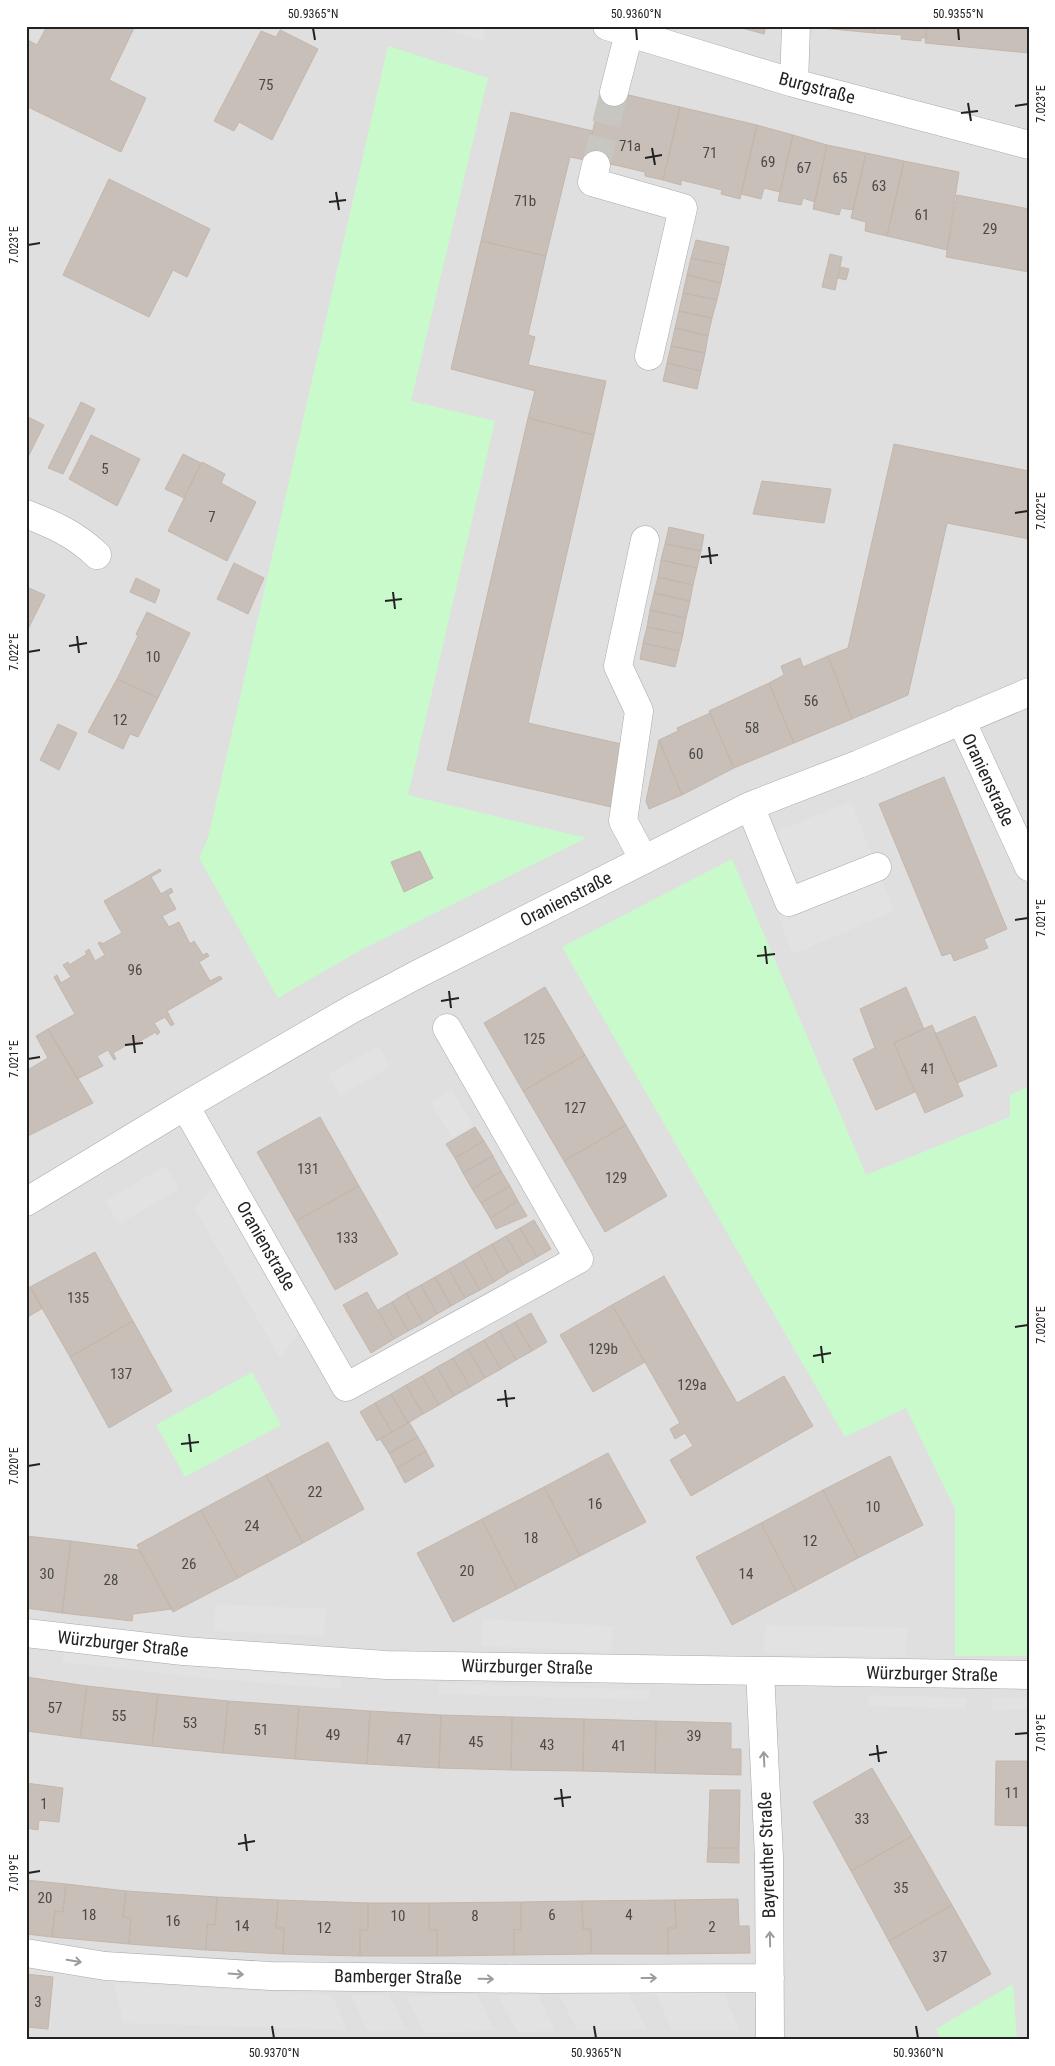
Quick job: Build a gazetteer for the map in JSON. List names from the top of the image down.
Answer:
{
  "streets": {
    "street": [
      "Burgstraße",
      "Oranienstraße",
      "Würzburger Straße",
      "Bayreuther Straße",
      "Bamberger Straße"
    ]
  },
  "crossings": [
    ["Würzburger Straße", "Bayreuther Straße"],
    ["Bayreuther Straße", "Bamberger Straße"]
  ],
  "one_way": ["Bayreuther Straße", "Bamberger Straße"],
  "house_numbers": [
    "75",
    "71a",
    "71",
    "69",
    "67",
    "65",
    "63",
    "71b",
    "61",
    "29",
    "5",
    "7",
    "10",
    "56",
    "12",
    "58",
    "60",
    "96",
    "125",
    "41",
    "127",
    "131",
    "129",
    "133",
    "135",
    "129b",
    "137",
    "129a",
    "22",
    "16",
    "10",
    "24",
    "18",
    "12",
    "26",
    "20",
    "30",
    "14",
    "28",
    "57",
    "55",
    "53",
    "51",
    "49",
    "39",
    "47",
    "45",
    "43",
    "41",
    "11",
    "1",
    "33",
    "35",
    "20",
    "18",
    "6",
    "4",
    "10",
    "8",
    "16",
    "14",
    "2",
    "12",
    "37",
    "3"
  ],
  "coordinates": [
    "50.9365°N",
    "50.9360°N",
    "50.9355°N",
    "7.023°E",
    "7.022°E",
    "7.021°E",
    "7.020°E",
    "7.019°E",
    "50.9370°N"
  ]
}
